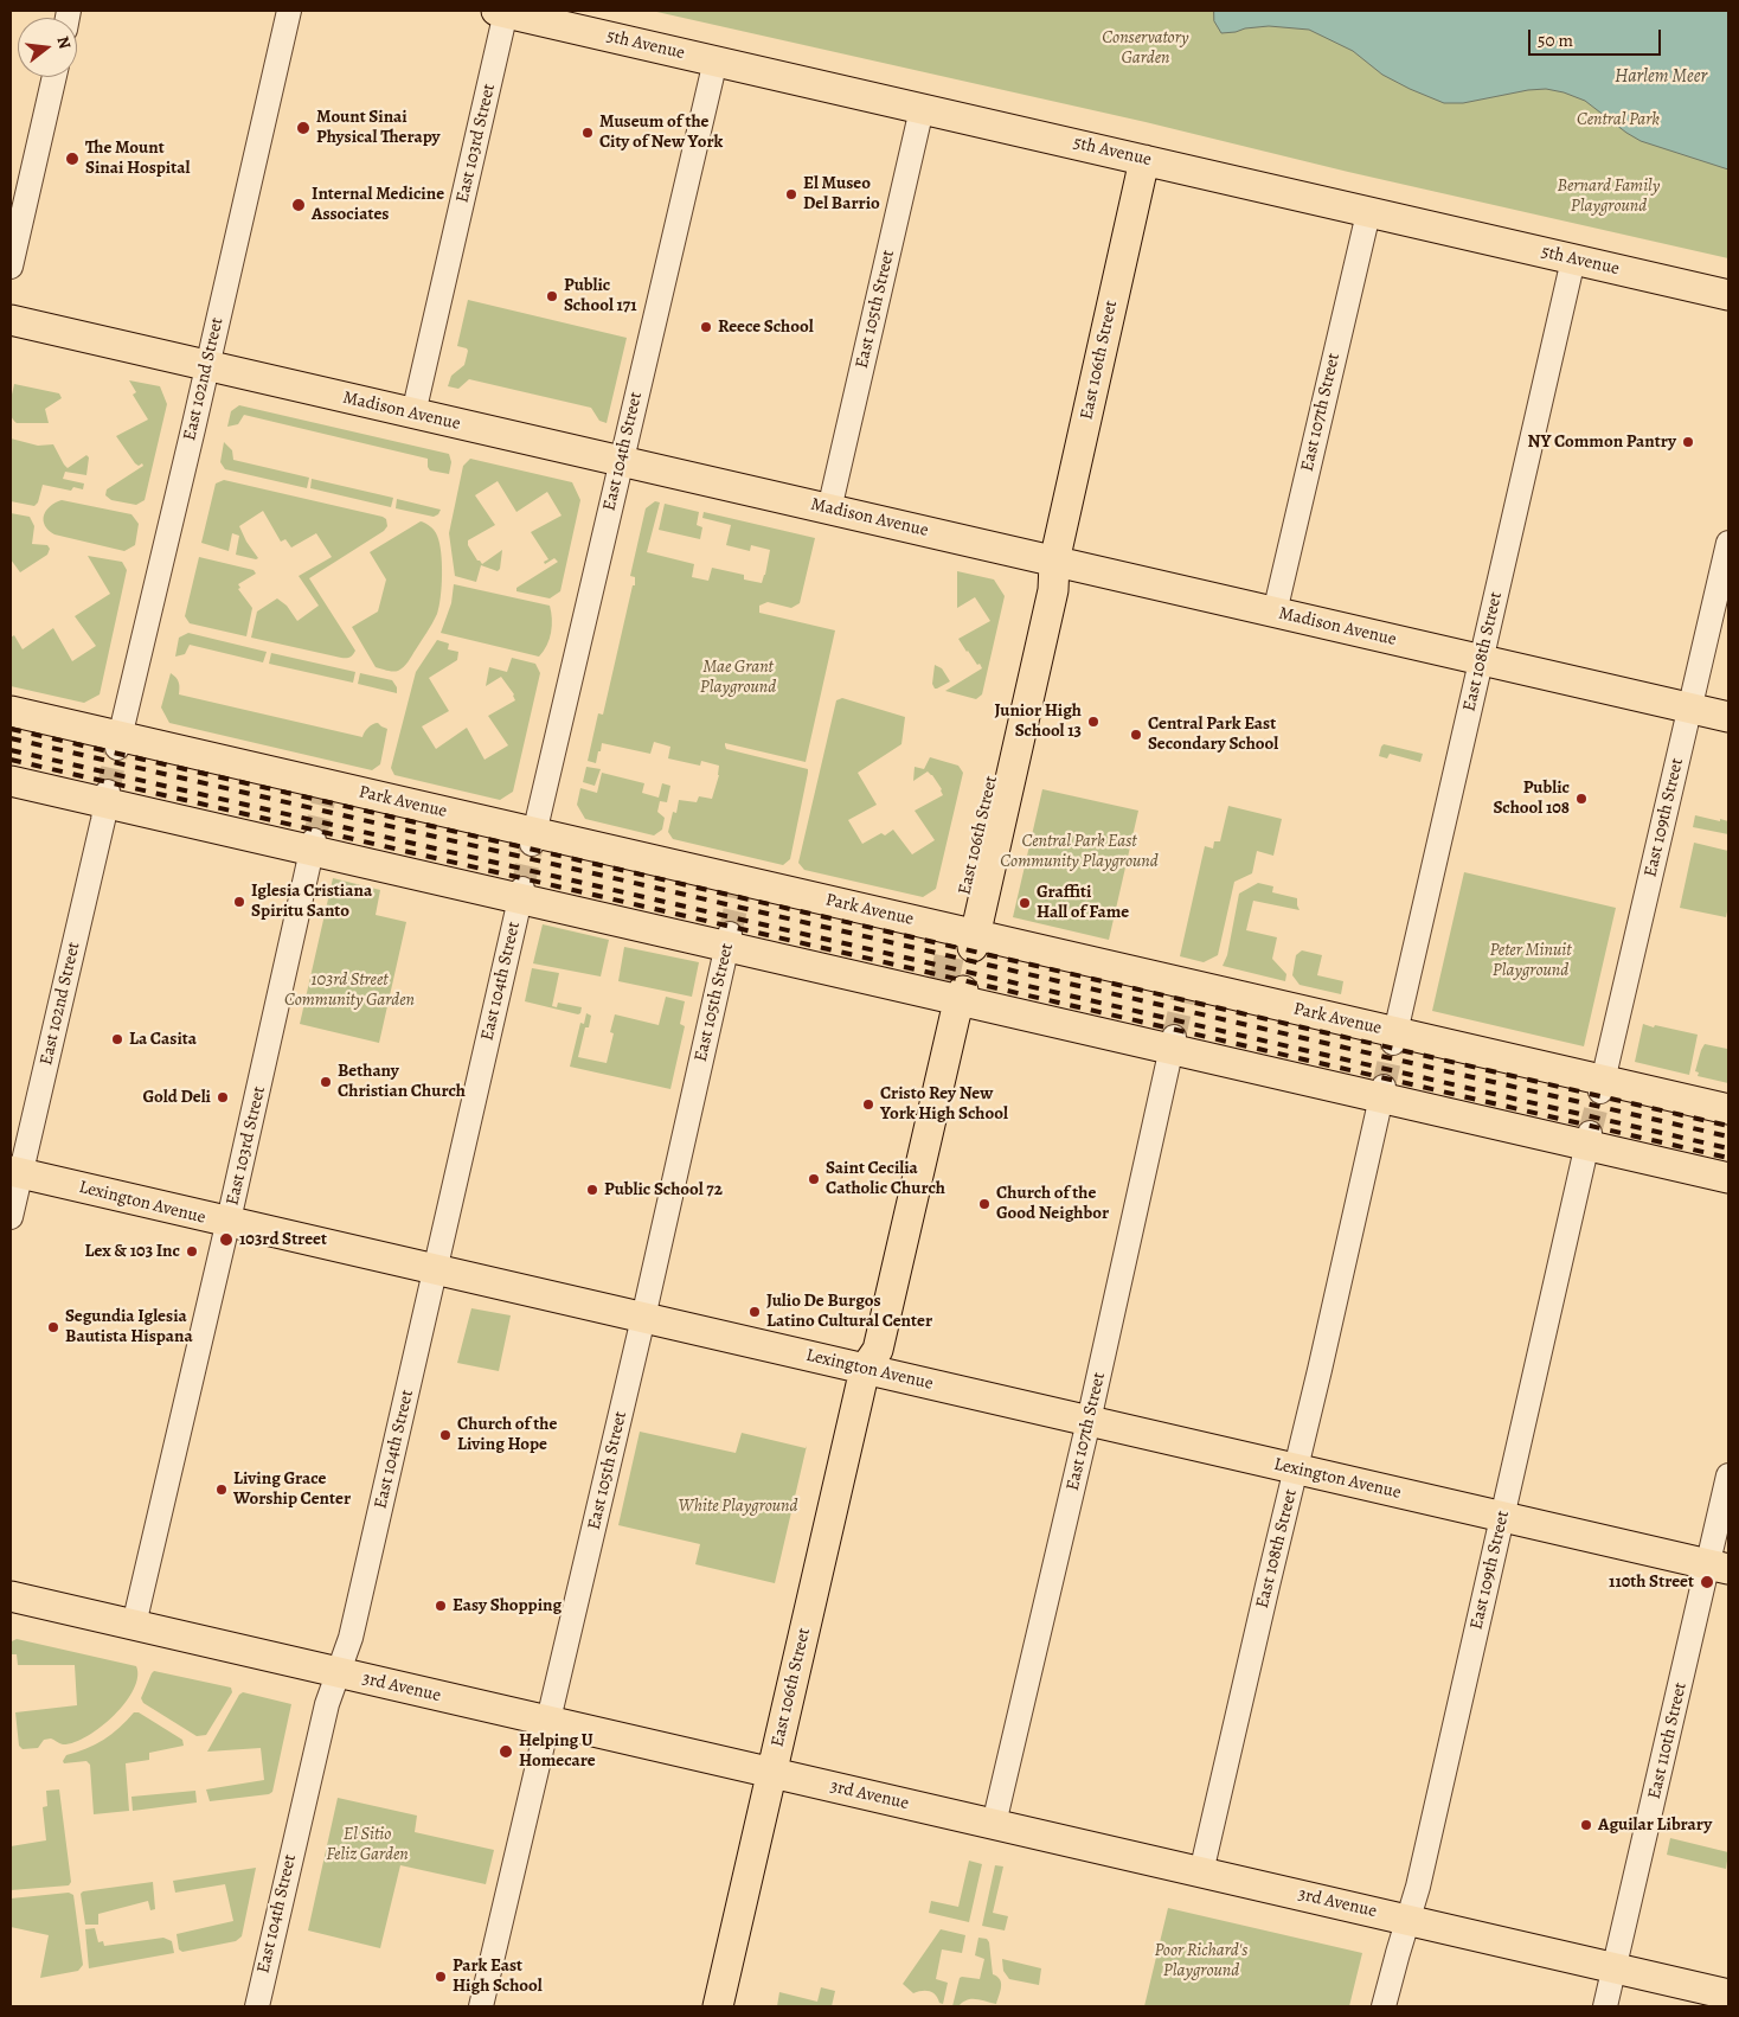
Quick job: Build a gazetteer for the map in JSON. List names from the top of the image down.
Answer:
{
  "streets": {
    "main road": [
      "5th Avenue",
      "East 106th Street",
      "Madison Avenue",
      "Park Avenue",
      "Lexington Avenue",
      "3rd Avenue"
    ],
    "street": [
      "East 103rd Street",
      "East 105th Street",
      "East 102nd Street",
      "East 107th Street",
      "East 104th Street",
      "East 108th Street",
      "East 109th Street",
      "East 110th Street"
    ]
  },
  "crossings": [
    ["5th Avenue", "East 103rd Street"],
    ["5th Avenue", "East 105th Street"],
    ["5th Avenue", "East 106th Street"],
    ["5th Avenue", "East 107th Street"],
    ["5th Avenue", "East 104th Street"],
    ["5th Avenue", "East 108th Street"],
    ["East 103rd Street", "Madison Avenue"],
    ["East 103rd Street", "Lexington Avenue"],
    ["East 103rd Street", "3rd Avenue"],
    ["East 105th Street", "Madison Avenue"],
    ["East 105th Street", "Lexington Avenue"],
    ["East 105th Street", "3rd Avenue"],
    ["East 106th Street", "Madison Avenue"],
    ["East 106th Street", "Park Avenue"],
    ["East 106th Street", "Lexington Avenue"],
    ["East 106th Street", "3rd Avenue"],
    ["East 102nd Street", "Madison Avenue"],
    ["East 102nd Street", "Park Avenue"],
    ["East 102nd Street", "Lexington Avenue"],
    ["Madison Avenue", "East 107th Street"],
    ["Madison Avenue", "East 104th Street"],
    ["Madison Avenue", "East 108th Street"],
    ["Madison Avenue", "East 109th Street"],
    ["East 107th Street", "Lexington Avenue"],
    ["East 107th Street", "3rd Avenue"],
    ["East 104th Street", "Park Avenue"],
    ["East 104th Street", "Lexington Avenue"],
    ["East 104th Street", "3rd Avenue"],
    ["East 108th Street", "Park Avenue"],
    ["East 108th Street", "Lexington Avenue"],
    ["East 108th Street", "3rd Avenue"],
    ["Park Avenue", "East 109th Street"],
    ["East 109th Street", "Lexington Avenue"],
    ["East 109th Street", "3rd Avenue"],
    ["Lexington Avenue", "East 110th Street"],
    ["3rd Avenue", "East 110th Street"]
  ],
  "water": ["Harlem Meer"],
  "parks": [
    "Conservatory Garden",
    "Central Park",
    "Bernard Family Playground",
    "Mae Grant Playground",
    "Central Park East Community Playground",
    "Peter Minuit Playground",
    "103rd Street Community Garden",
    "White Playground",
    "El Sitio Feliz Garden",
    "Poor Richard's Playground"
  ],
  "places": [
    "Mount Sinai Physical Therapy",
    "Museum of the City of New York",
    "The Mount Sinai Hospital",
    "El Museo Del Barrio",
    "Internal Medicine Associates",
    "Public School 171",
    "Reece School",
    "NY Common Pantry",
    "Junior High School 13",
    "Central Park East Secondary School",
    "Public School 108",
    "Iglesia Cristiana Spiritu Santo",
    "Graffiti Hall of Fame",
    "La Casita",
    "Bethany Christian Church",
    "Gold Deli",
    "Cristo Rey New York High School",
    "Saint Cecilia Catholic Church",
    "Public School 72",
    "Church of the Good Neighbor",
    "103rd Street",
    "Lex & 103 Inc",
    "Julio De Burgos Latino Cultural Center",
    "Segundia Iglesia Bautista Hispana",
    "Church of the Living Hope",
    "Living Grace Worship Center",
    "110th Street",
    "Easy Shopping",
    "Helping U Homecare",
    "Aguilar Library",
    "Park East High School"
  ],
  "scale_bar": "50 m",
  "north": "right"
}
